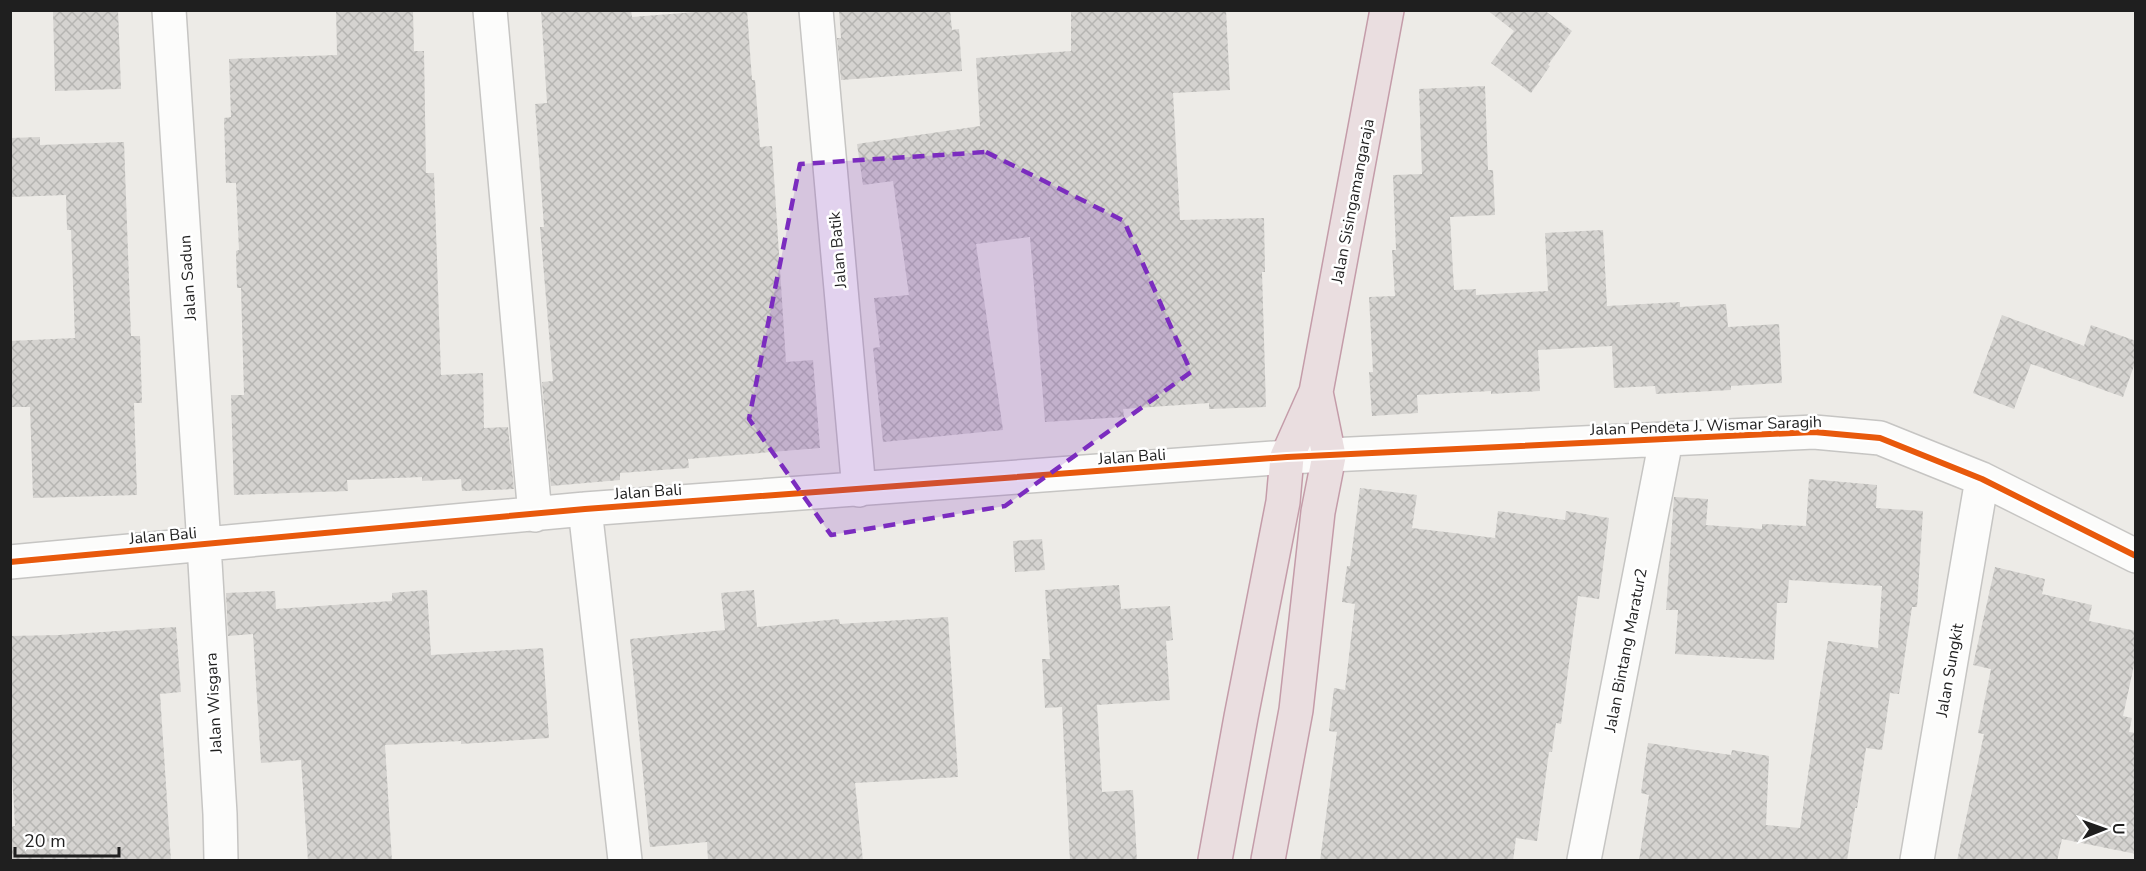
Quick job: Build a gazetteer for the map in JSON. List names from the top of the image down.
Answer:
{
  "streets": {
    "highway": ["Jalan Sisingamangaraja"],
    "street": [
      "Jalan Batik",
      "Jalan Sadun",
      "Jalan Pendeta J. Wismar Saragih",
      "Jalan Bali",
      "Jalan Bintang Maratur2",
      "Jalan Sungkit",
      "Jalan Wisgara"
    ]
  },
  "crossings": [
    ["Jalan Sisingamangaraja", "Jalan Pendeta J. Wismar Saragih"],
    ["Jalan Sisingamangaraja", "Jalan Bali"],
    ["Jalan Batik", "Jalan Bali"],
    ["Jalan Sadun", "Jalan Bali"],
    ["Jalan Sadun", "Jalan Wisgara"],
    ["Jalan Pendeta J. Wismar Saragih", "Jalan Bali"],
    ["Jalan Pendeta J. Wismar Saragih", "Jalan Bintang Maratur2"],
    ["Jalan Pendeta J. Wismar Saragih", "Jalan Sungkit"],
    ["Jalan Bali", "Jalan Wisgara"]
  ],
  "scale_bar": "20 m",
  "north": "right"
}
